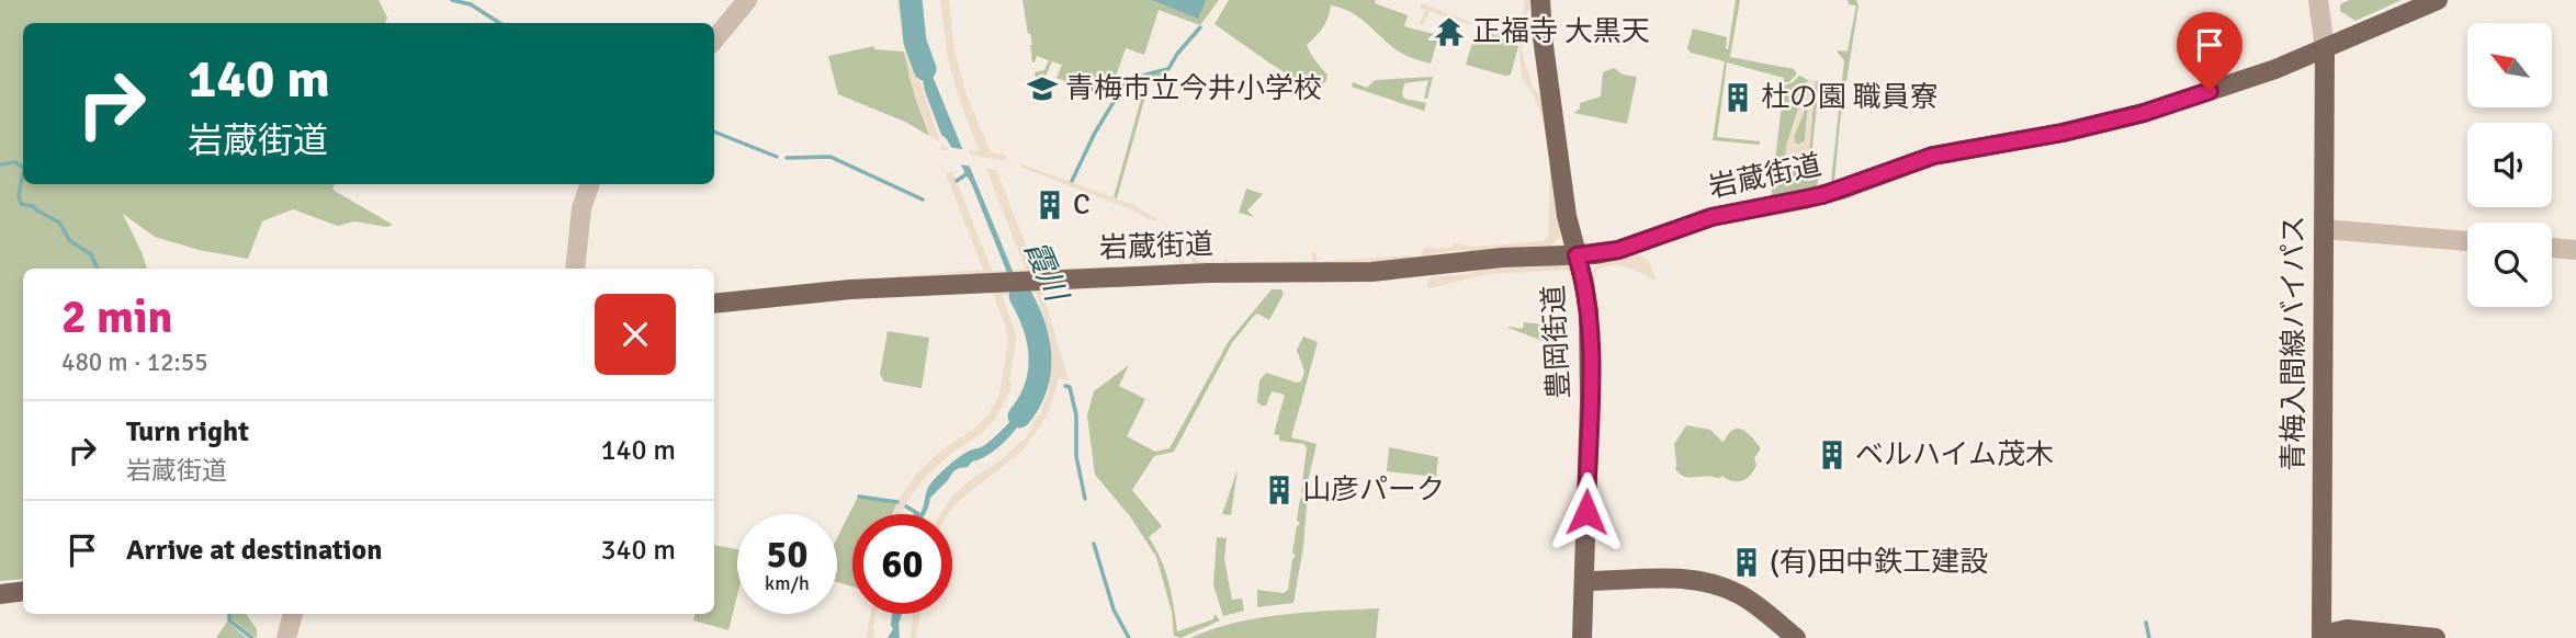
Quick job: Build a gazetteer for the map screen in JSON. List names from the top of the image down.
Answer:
{
  "streets": {
    "main road": ["岩蔵街道", "豊岡街道", "青梅入間線バイパス"]
  },
  "crossings": [
    ["岩蔵街道", "豊岡街道"],
    ["岩蔵街道", "青梅入間線バイパス"]
  ],
  "water": ["霞川"],
  "places": {
    "temple": ["正福寺 大黒天"],
    "school or university": ["青梅市立今井小学校"],
    "building": [
      "杜の園 職員寮",
      "C",
      "ベルハイム茂木",
      "山彦パーク",
      "(有)田中鉄工建設"
    ]
  },
  "north": "top left",
  "page": {
    "turn": ["140 m", "岩蔵街道"],
    "heading": ["2 min", "480 m · 12:55"],
    "list": [
      {
        "name": "Turn right",
        "note": "岩蔵街道",
        "value": "140 m"
      },
      {
        "name": "Arrive at destination",
        "value": "340 m"
      }
    ],
    "speed": "50 km/h",
    "limit": "60"
  }
}
